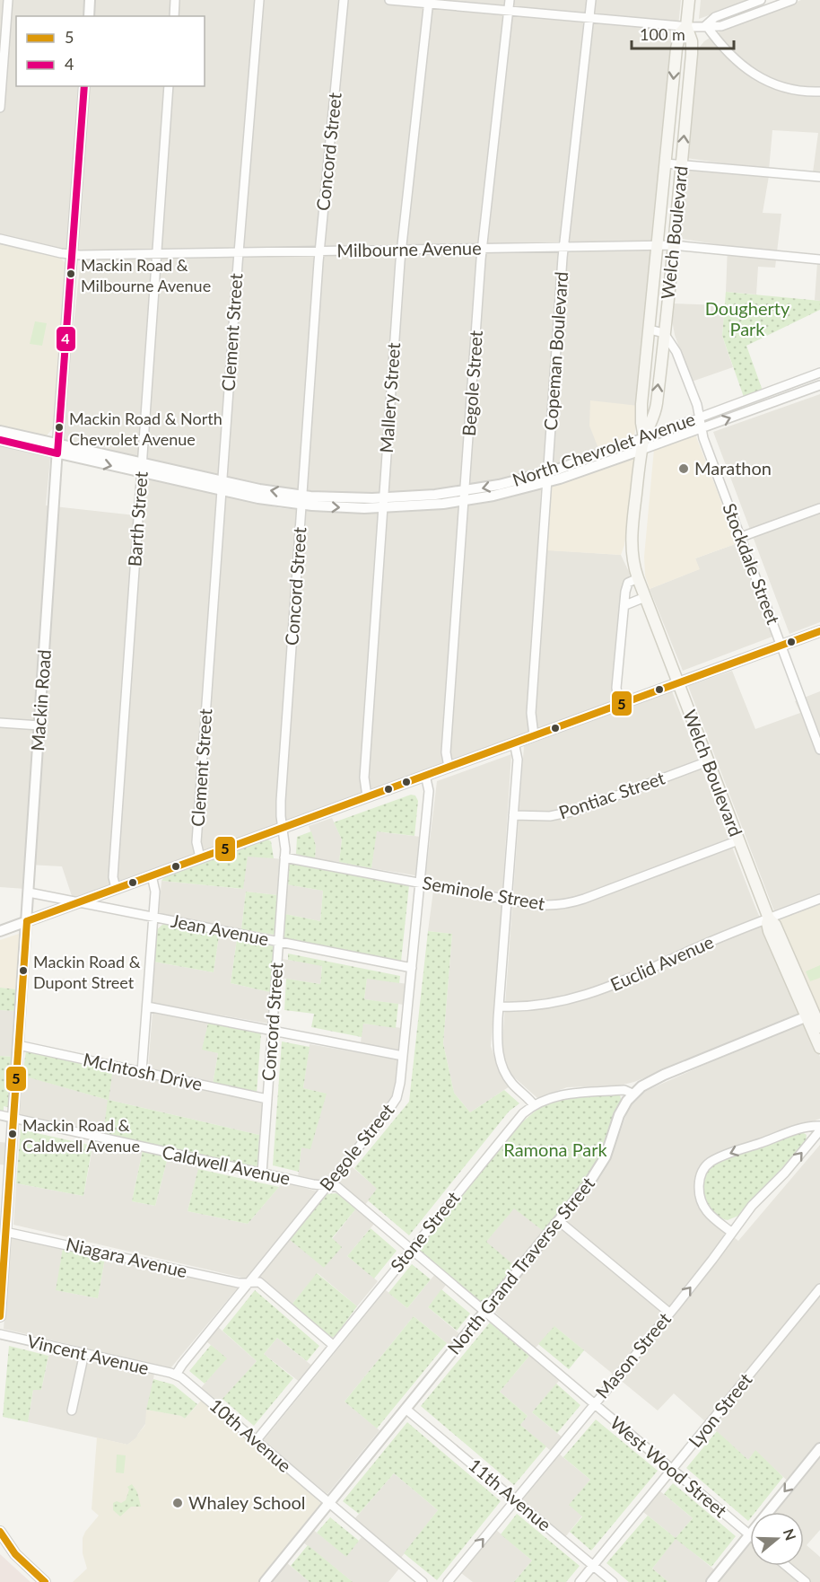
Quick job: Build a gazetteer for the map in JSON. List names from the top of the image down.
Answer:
{
  "streets": {
    "main road": ["Welch Boulevard"],
    "street": [
      "Concord Street",
      "Milbourne Avenue",
      "Clement Street",
      "Copeman Boulevard",
      "Begole Street",
      "Mallery Street",
      "North Chevrolet Avenue",
      "Barth Street",
      "Stockdale Street",
      "Mackin Road",
      "Pontiac Street",
      "Seminole Street",
      "Jean Avenue",
      "Euclid Avenue",
      "McIntosh Drive",
      "Caldwell Avenue",
      "Stone Street",
      "Niagara Avenue",
      "North Grand Traverse Street",
      "Vincent Avenue",
      "Mason Street",
      "Lyon Street",
      "10th Avenue",
      "West Wood Street",
      "11th Avenue"
    ]
  },
  "crossings": [
    ["Concord Street", "Milbourne Avenue"],
    ["Concord Street", "North Chevrolet Avenue"],
    ["Concord Street", "Seminole Street"],
    ["Concord Street", "Jean Avenue"],
    ["Concord Street", "McIntosh Drive"],
    ["Concord Street", "Caldwell Avenue"],
    ["Welch Boulevard", "Milbourne Avenue"],
    ["Welch Boulevard", "North Chevrolet Avenue"],
    ["Welch Boulevard", "Stockdale Street"],
    ["Welch Boulevard", "Pontiac Street"],
    ["Welch Boulevard", "Seminole Street"],
    ["Welch Boulevard", "Euclid Avenue"],
    ["Welch Boulevard", "North Grand Traverse Street"],
    ["Milbourne Avenue", "Clement Street"],
    ["Milbourne Avenue", "Copeman Boulevard"],
    ["Milbourne Avenue", "Begole Street"],
    ["Milbourne Avenue", "Mallery Street"],
    ["Milbourne Avenue", "Barth Street"],
    ["Milbourne Avenue", "Mackin Road"],
    ["Clement Street", "North Chevrolet Avenue"],
    ["Copeman Boulevard", "North Chevrolet Avenue"],
    ["Begole Street", "North Chevrolet Avenue"],
    ["Begole Street", "Seminole Street"],
    ["Begole Street", "Jean Avenue"],
    ["Begole Street", "Caldwell Avenue"],
    ["Begole Street", "Niagara Avenue"],
    ["Begole Street", "Vincent Avenue"],
    ["Begole Street", "10th Avenue"],
    ["Begole Street", "West Wood Street"],
    ["Mallery Street", "North Chevrolet Avenue"],
    ["North Chevrolet Avenue", "Barth Street"],
    ["North Chevrolet Avenue", "Stockdale Street"],
    ["North Chevrolet Avenue", "Mackin Road"],
    ["Mackin Road", "Jean Avenue"],
    ["Mackin Road", "McIntosh Drive"],
    ["Mackin Road", "Caldwell Avenue"],
    ["Mackin Road", "Niagara Avenue"],
    ["Caldwell Avenue", "West Wood Street"],
    ["Stone Street", "North Grand Traverse Street"],
    ["Stone Street", "10th Avenue"],
    ["Stone Street", "West Wood Street"],
    ["North Grand Traverse Street", "10th Avenue"],
    ["North Grand Traverse Street", "West Wood Street"],
    ["North Grand Traverse Street", "11th Avenue"],
    ["Vincent Avenue", "10th Avenue"],
    ["Mason Street", "West Wood Street"],
    ["Mason Street", "11th Avenue"],
    ["Lyon Street", "West Wood Street"],
    ["Lyon Street", "11th Avenue"]
  ],
  "one_way": ["Mason Street"],
  "parks": ["Dougherty Park", "Ramona Park"],
  "places": [
    "Mackin Road & Milbourne Avenue",
    "Mackin Road & North Chevrolet Avenue",
    "Marathon",
    "Mackin Road & Dupont Street",
    "Mackin Road & Caldwell Avenue",
    "Whaley School"
  ],
  "lines": ["transit line 4", "transit line 5"],
  "legend": ["5", "4"],
  "scale_bar": "100 m",
  "north": "right"
}
